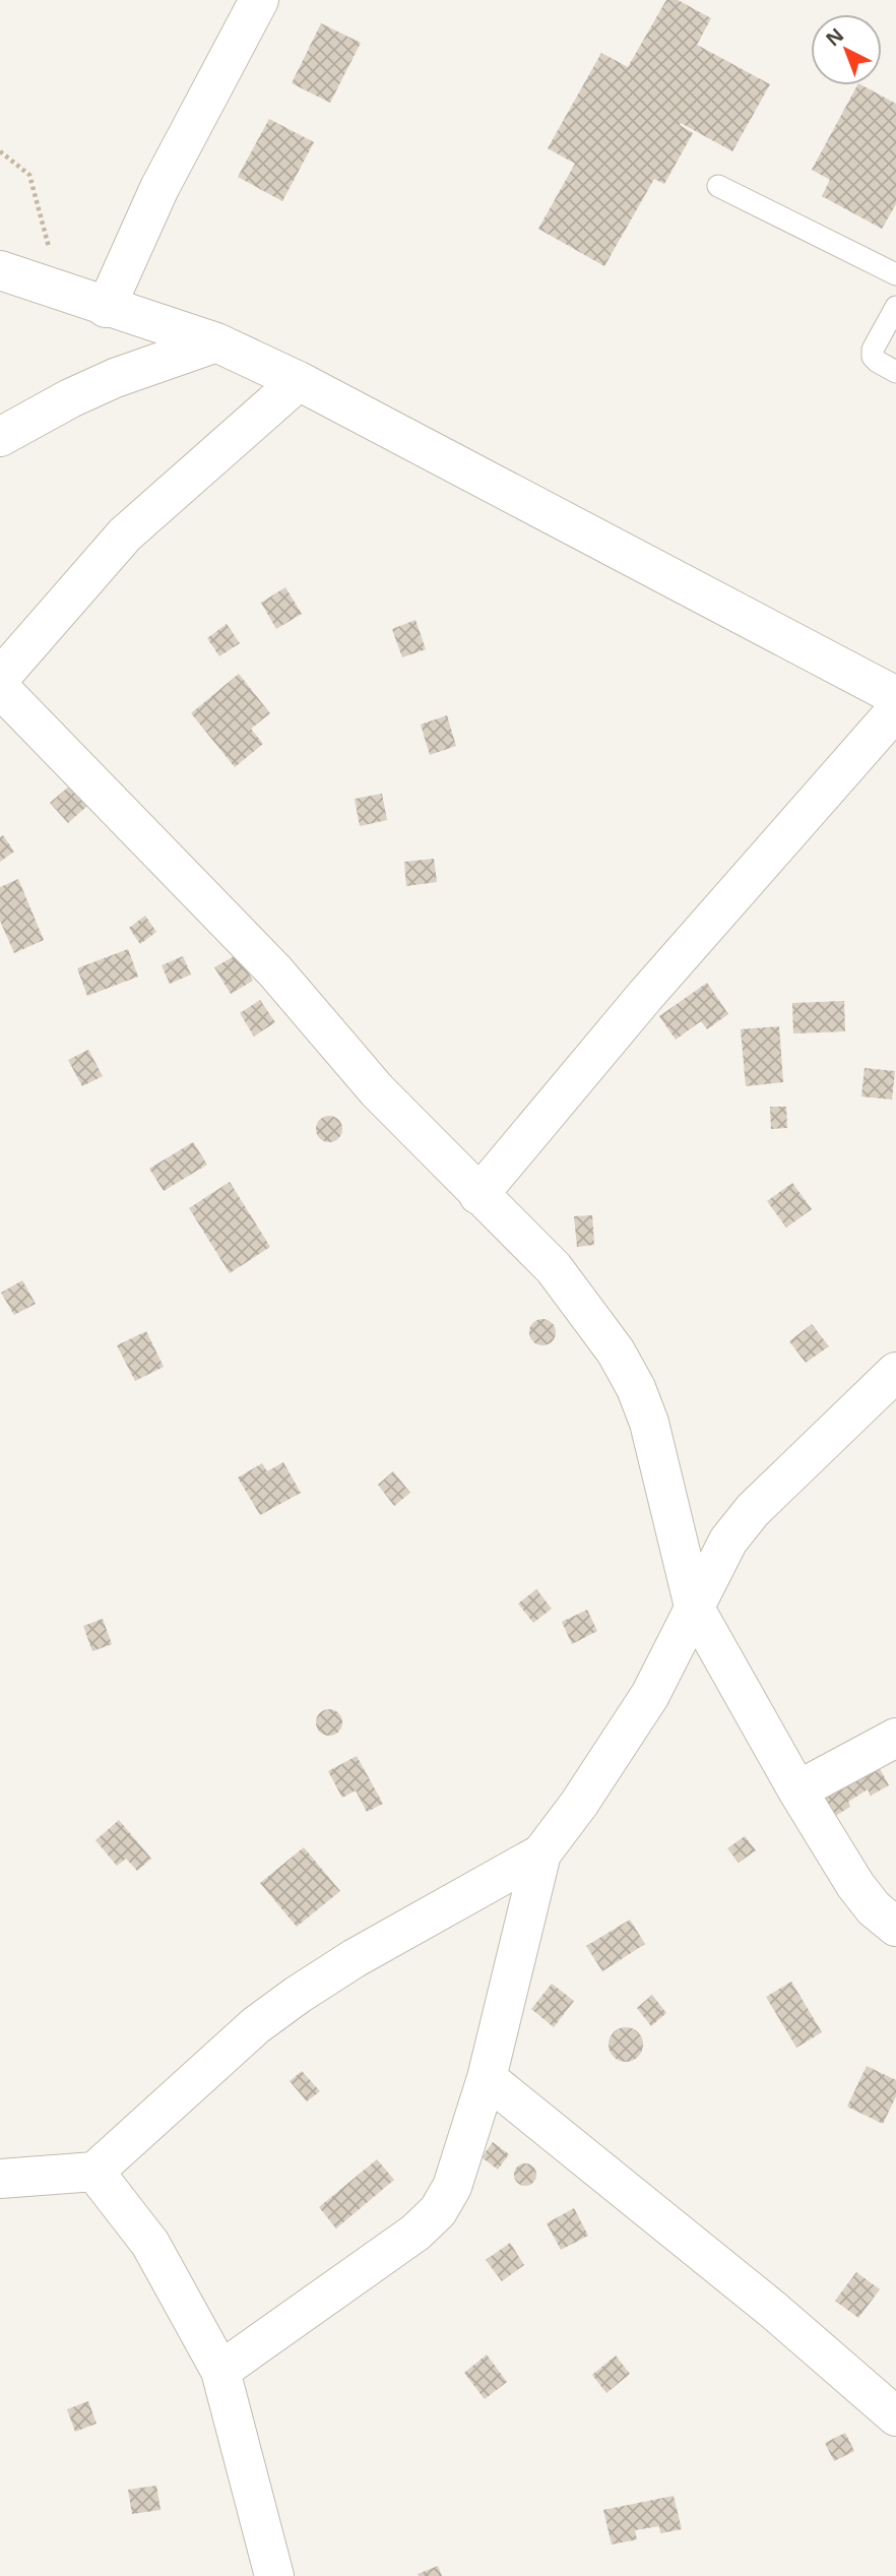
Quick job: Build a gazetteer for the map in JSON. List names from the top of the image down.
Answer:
{
  "north": "top left"
}
